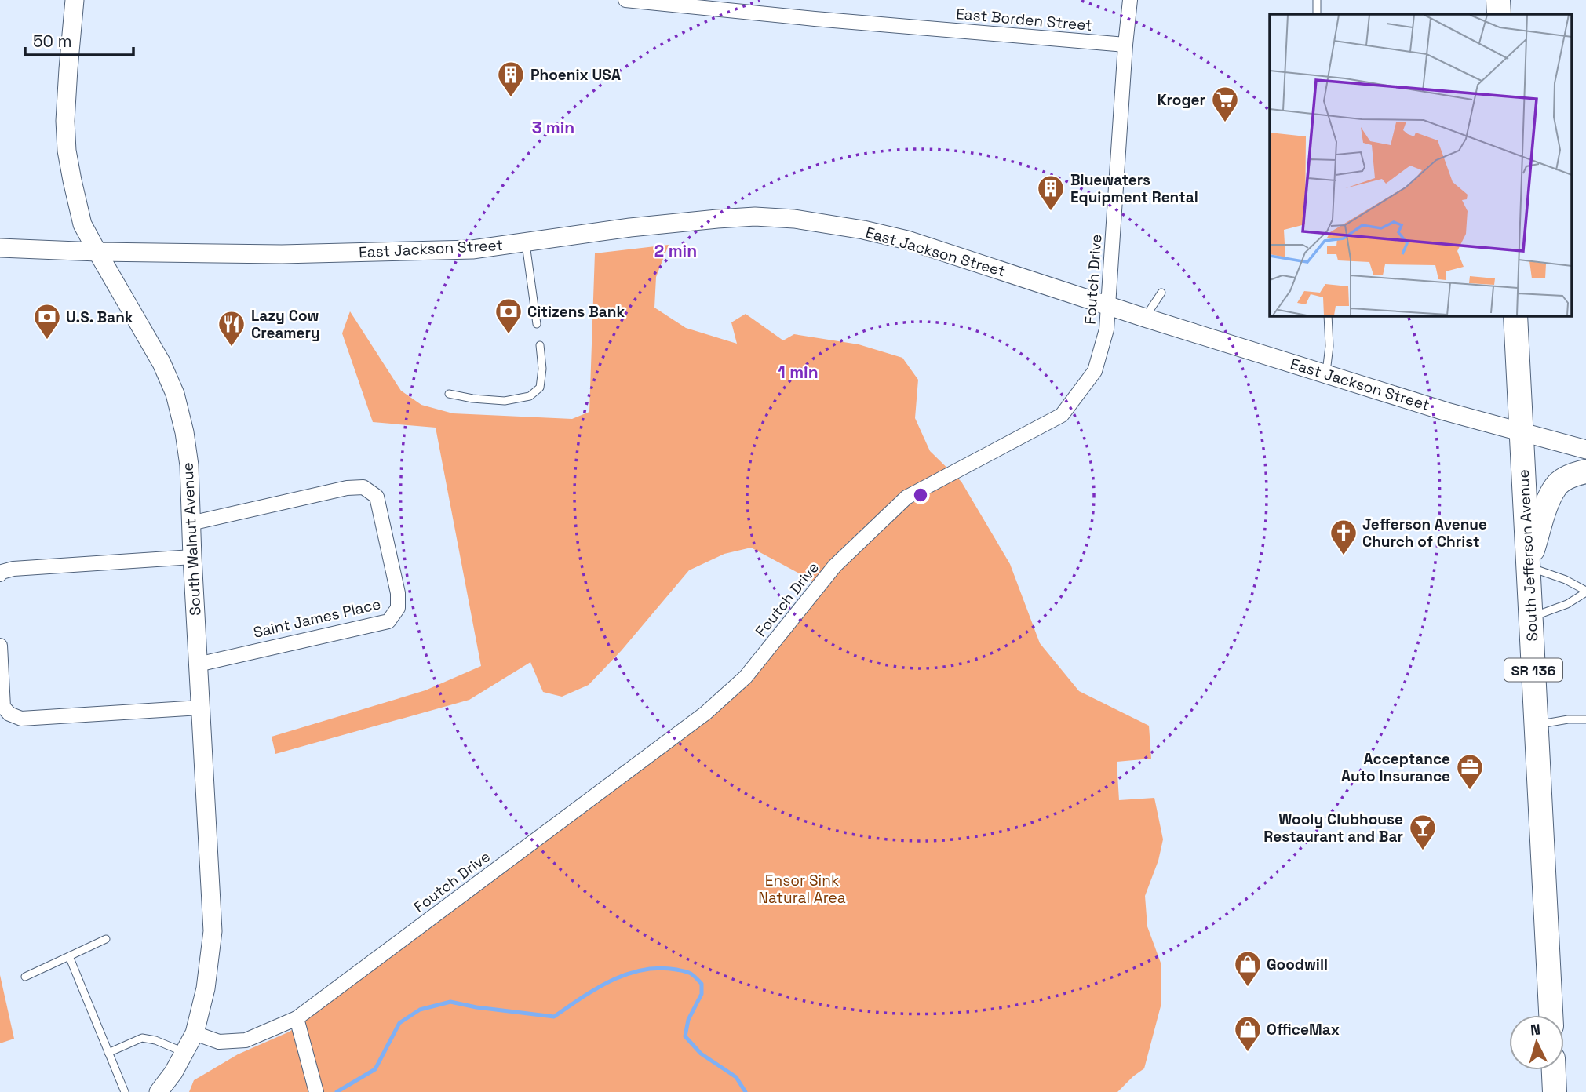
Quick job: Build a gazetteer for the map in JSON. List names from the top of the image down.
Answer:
{
  "streets": {
    "main road": ["South Jefferson Avenue", "SR 136"],
    "street": [
      "East Borden Street",
      "East Jackson Street",
      "Foutch Drive",
      "South Walnut Avenue",
      "Saint James Place"
    ]
  },
  "crossings": [
    ["East Borden Street", "Foutch Drive"],
    ["East Jackson Street", "Foutch Drive"],
    ["East Jackson Street", "South Walnut Avenue"],
    ["East Jackson Street", "South Jefferson Avenue"],
    ["Foutch Drive", "South Walnut Avenue"],
    ["South Walnut Avenue", "Saint James Place"]
  ],
  "parks": ["Ensor Sink Natural Area"],
  "places": {
    "building": ["Phoenix USA", "Bluewaters Equipment Rental"],
    "supermarket": ["Kroger"],
    "bank": ["Citizens Bank", "U.S. Bank"],
    "restaurant": ["Lazy Cow Creamery"],
    "church": ["Jefferson Avenue Church of Christ"],
    "office": ["Acceptance Auto Insurance"],
    "bar": ["Wooly Clubhouse Restaurant and Bar"],
    "shop": ["Goodwill", "OfficeMax"]
  },
  "scale_bar": "50 m",
  "north": "top",
  "rings": ["3 min", "2 min", "1 min"]
}
